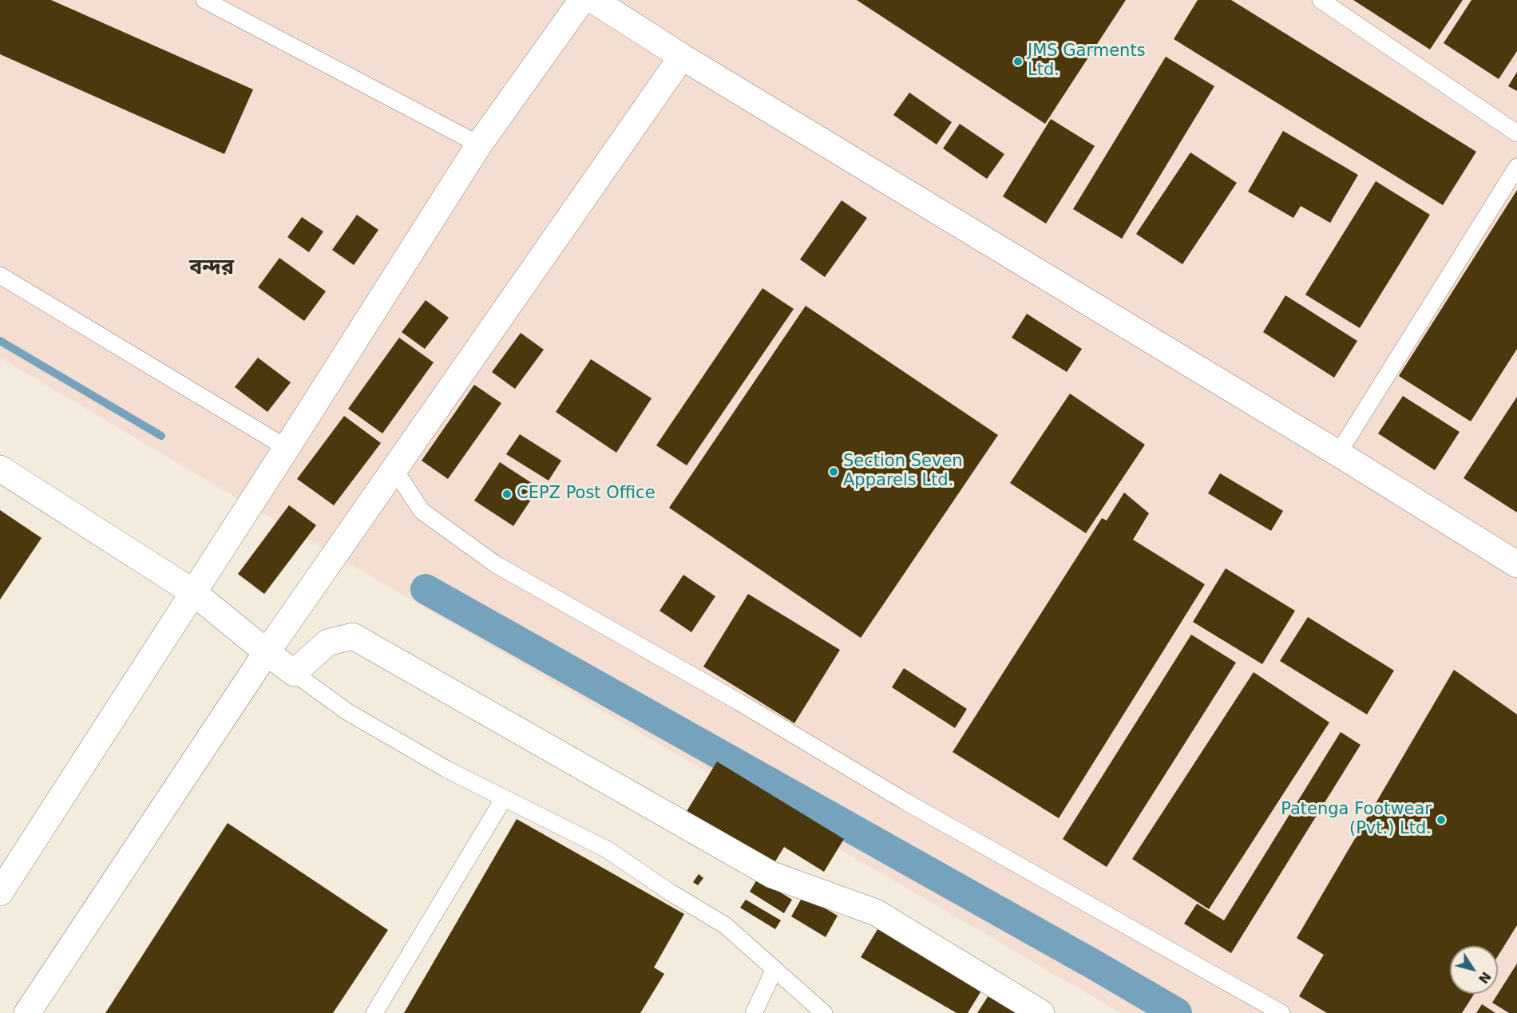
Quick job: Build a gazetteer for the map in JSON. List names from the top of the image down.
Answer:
{
  "districts": ["বন্দর"],
  "places": [
    "JMS Garments Ltd.",
    "Section Seven Apparels Ltd.",
    "CEPZ Post Office",
    "Patenga Footwear (Pvt.) Ltd."
  ],
  "north": "bottom right"
}
